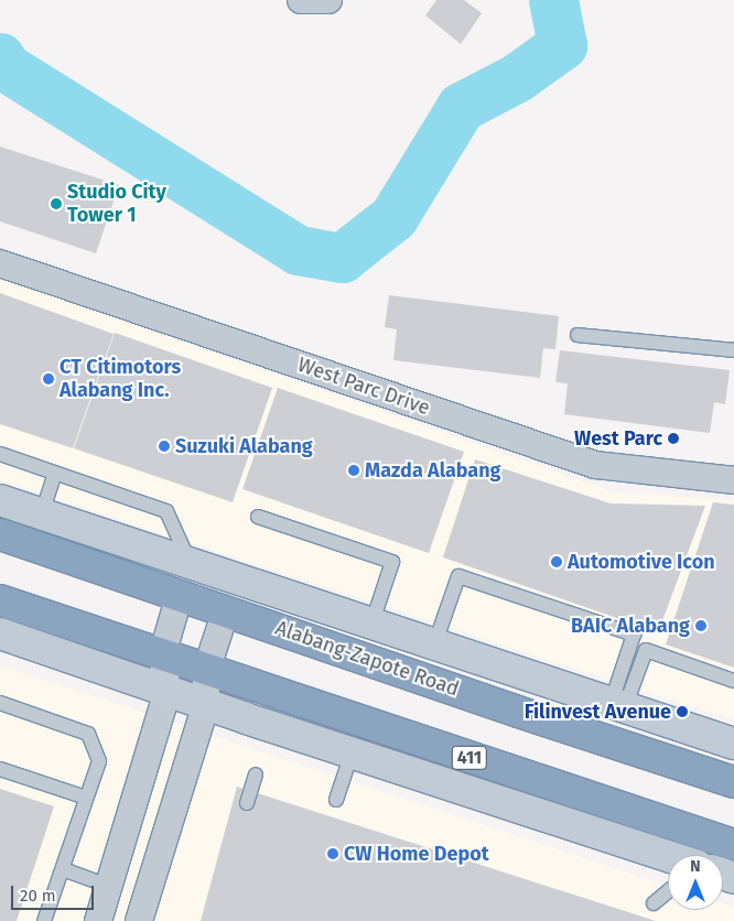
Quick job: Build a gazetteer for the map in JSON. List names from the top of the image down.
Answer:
{
  "streets": {
    "highway": ["Alabang-Zapote Road", "411"],
    "street": ["West Parc Drive"]
  },
  "places": [
    "Studio City Tower 1",
    "CT Citimotors Alabang Inc.",
    "West Parc",
    "Suzuki Alabang",
    "Mazda Alabang",
    "Automotive Icon",
    "BAIC Alabang",
    "Filinvest Avenue",
    "CW Home Depot"
  ],
  "scale_bar": "20 m",
  "north": "top"
}
